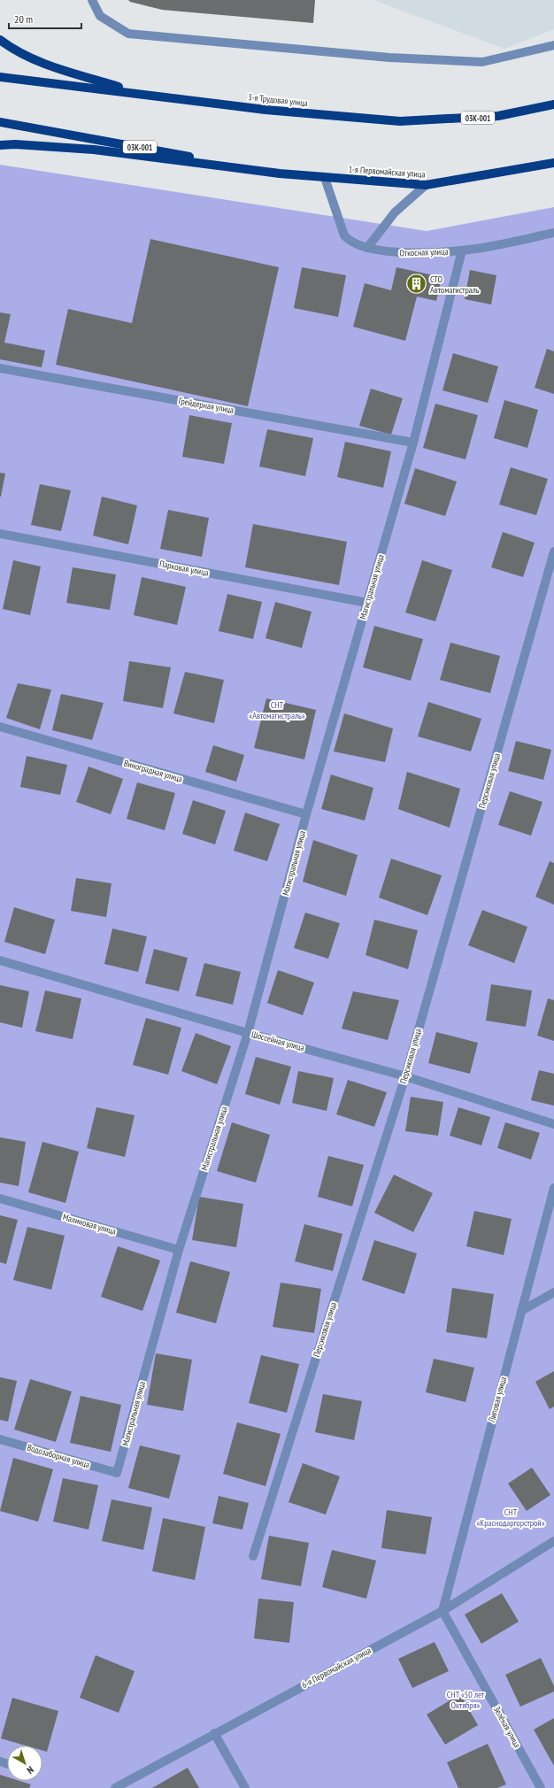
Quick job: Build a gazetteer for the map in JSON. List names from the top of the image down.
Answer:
{
  "streets": {
    "main road": ["3-я Трудовая улица", "03К-001", "1-я Первомайская улица"],
    "street": [
      "Откосная улица",
      "Грейдерная улица",
      "Парковая улица",
      "Магистральная улица",
      "Виноградная улица",
      "Персиковая улица",
      "Шоссейная улица",
      "Малиновая улица",
      "Липовая улица",
      "Водозаборная улица",
      "6-я Первомайская улица",
      "Зелёная улица"
    ]
  },
  "crossings": [
    ["3-я Трудовая улица", "03К-001"],
    ["03К-001", "1-я Первомайская улица"],
    ["1-я Первомайская улица", "Откосная улица"],
    ["Откосная улица", "Магистральная улица"],
    ["Грейдерная улица", "Магистральная улица"],
    ["Парковая улица", "Магистральная улица"],
    ["Магистральная улица", "Виноградная улица"],
    ["Магистральная улица", "Шоссейная улица"],
    ["Магистральная улица", "Малиновая улица"],
    ["Магистральная улица", "Водозаборная улица"],
    ["Персиковая улица", "Шоссейная улица"],
    ["Липовая улица", "6-я Первомайская улица"],
    ["Липовая улица", "Зелёная улица"],
    ["6-я Первомайская улица", "Зелёная улица"]
  ],
  "parks": ["СНТ «Автомагистраль»", "СНТ «Краснодаргорстрой»", "СНТ «50 лет Октября»"],
  "places": {
    "building": ["СТО Автомагистраль"]
  },
  "scale_bar": "20 m",
  "north": "bottom right"
}
